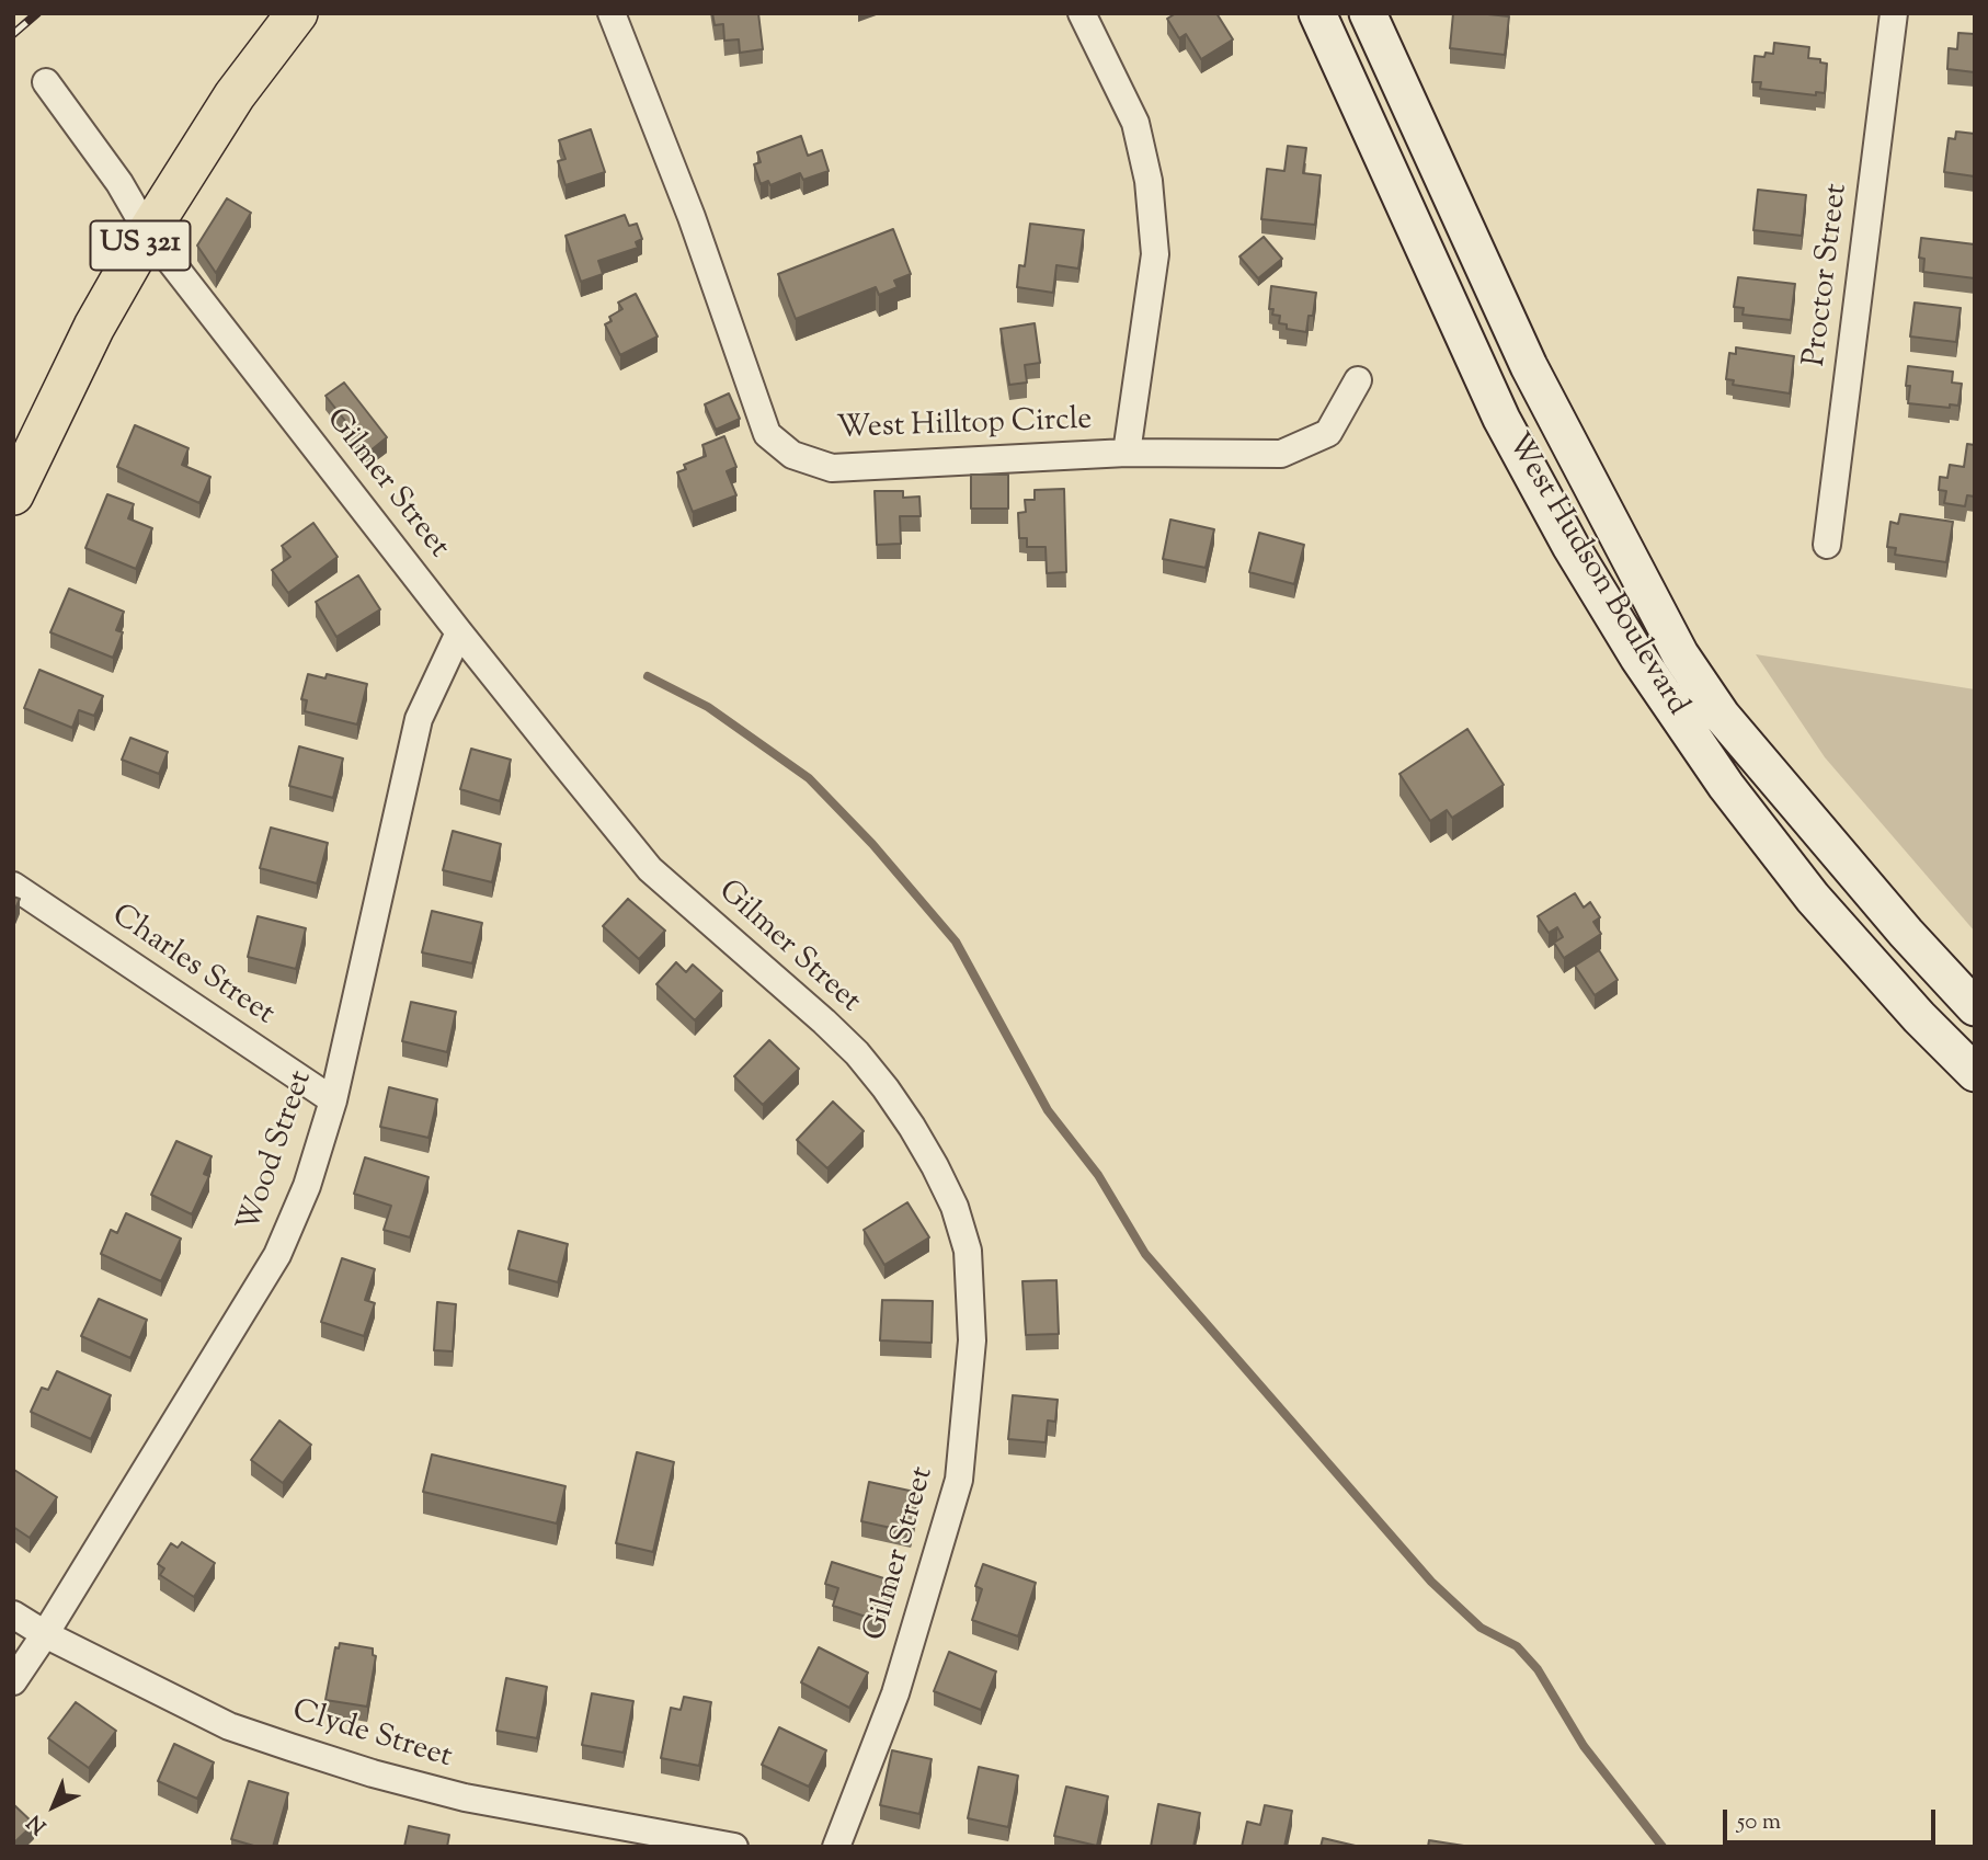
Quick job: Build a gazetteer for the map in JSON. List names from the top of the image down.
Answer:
{
  "streets": {
    "main road": ["US 321", "West Hudson Boulevard"],
    "street": [
      "Proctor Street",
      "West Hilltop Circle",
      "Gilmer Street",
      "Charles Street",
      "Wood Street",
      "Clyde Street"
    ]
  },
  "crossings": [
    ["US 321", "Gilmer Street"],
    ["Gilmer Street", "Wood Street"],
    ["Charles Street", "Wood Street"],
    ["Wood Street", "Clyde Street"]
  ],
  "scale_bar": "50 m",
  "north": "bottom left"
}
